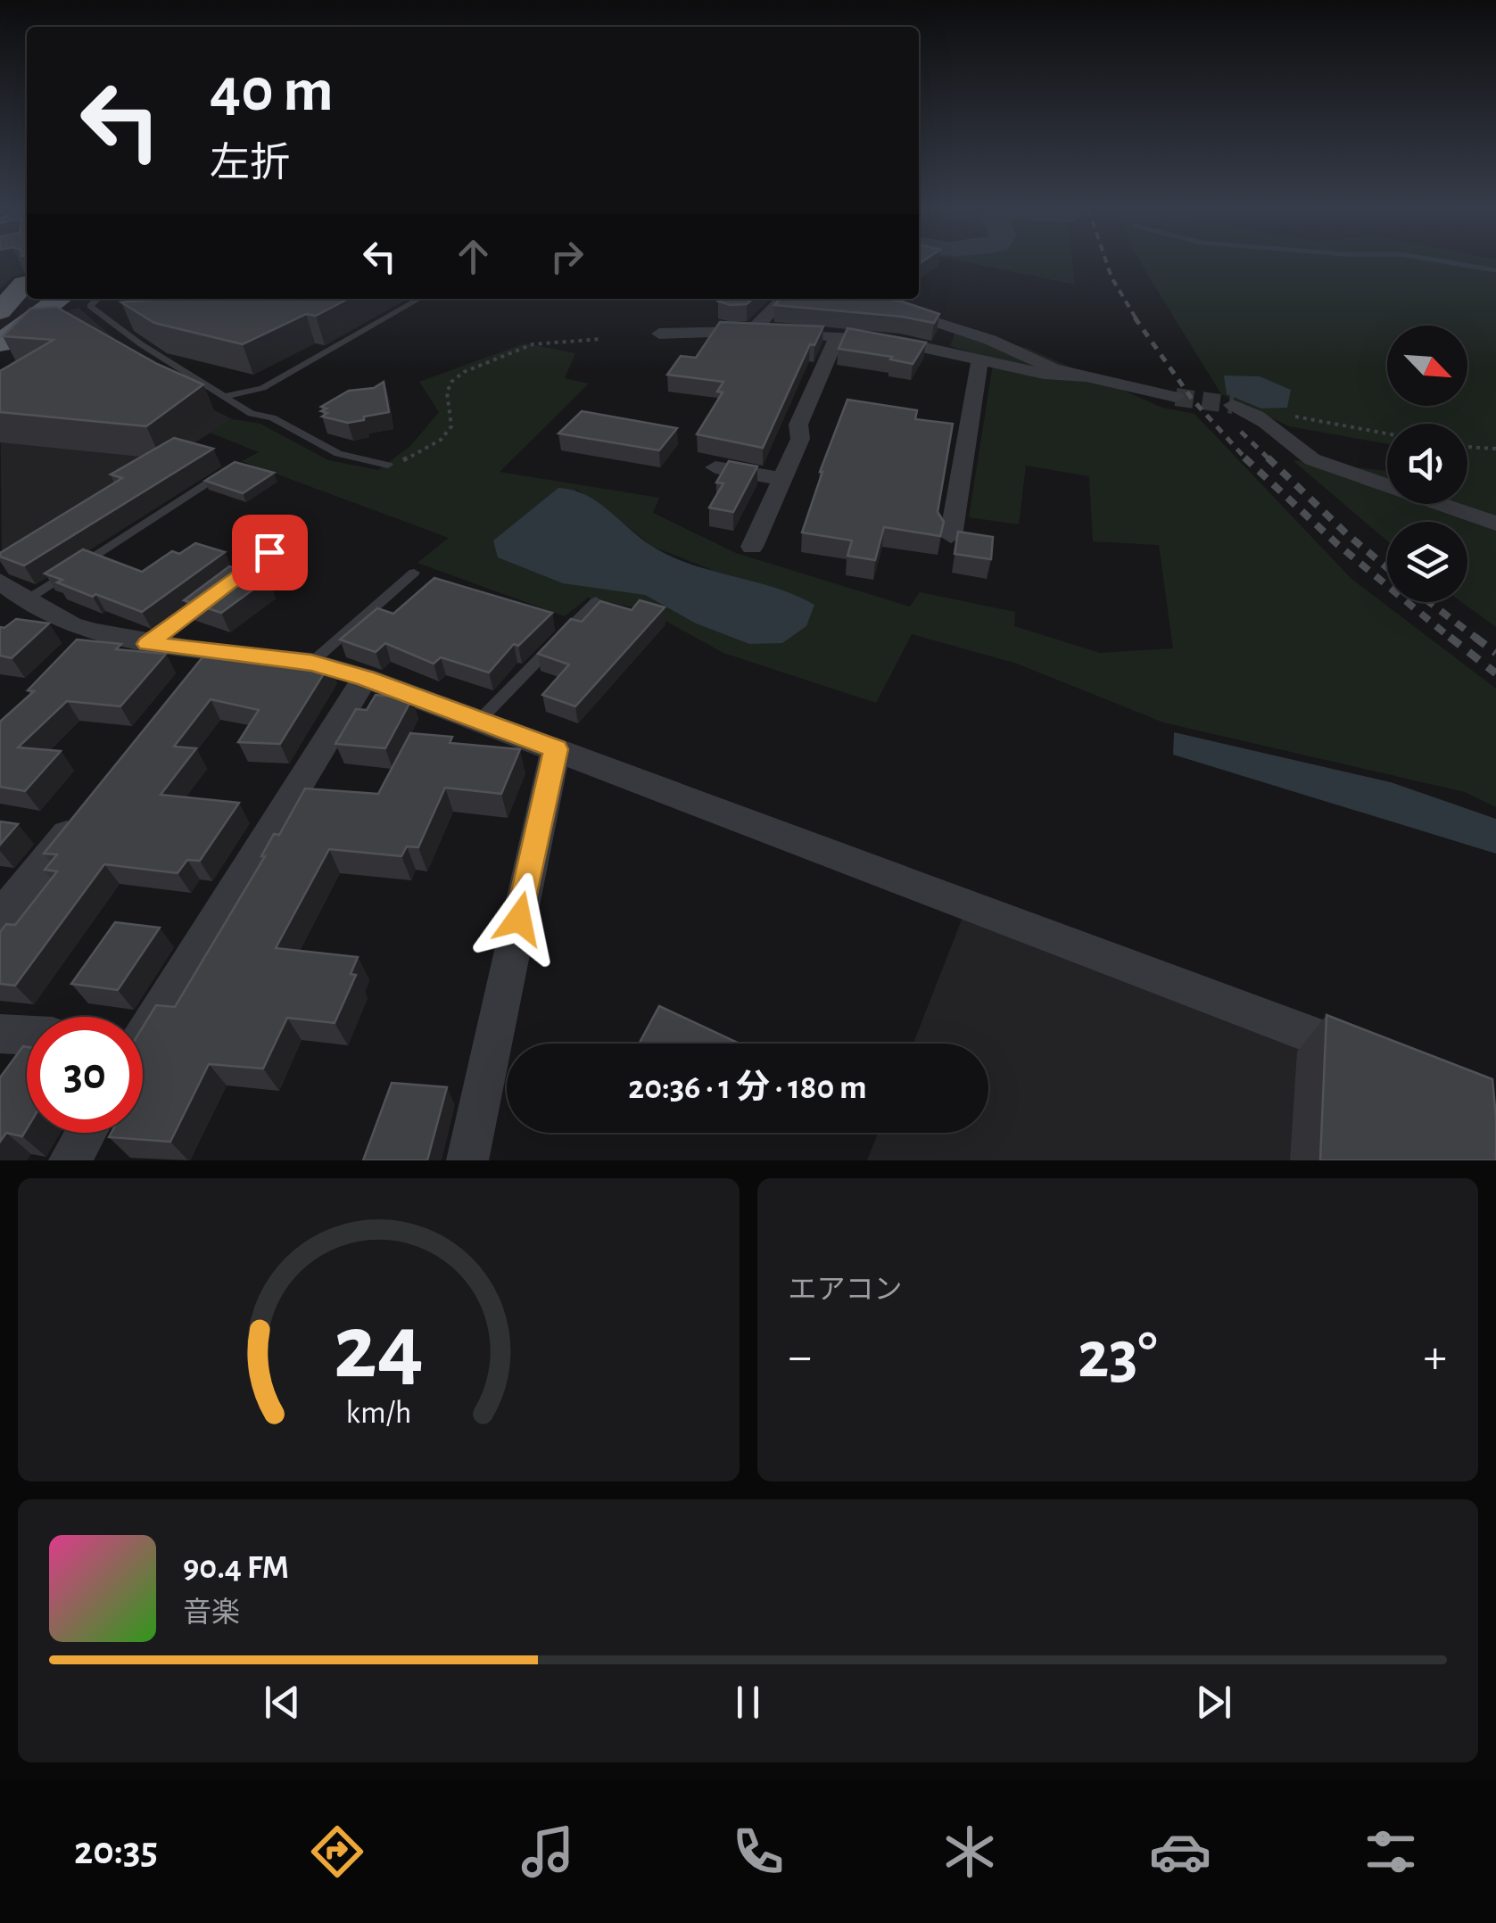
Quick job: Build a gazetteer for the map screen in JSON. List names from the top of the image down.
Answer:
{
  "north": "bottom right",
  "page": {
    "turn": ["40 m", "左折"],
    "limit": "30",
    "trip": "20:36 · 1 分 · 180 m",
    "tile": "エアコン",
    "heat": ["−", "23°", "+"],
    "song": ["90.4 FM", "音楽"],
    "tabs": "20:35",
    "gauge": ["24", "km/h"]
  }
}
